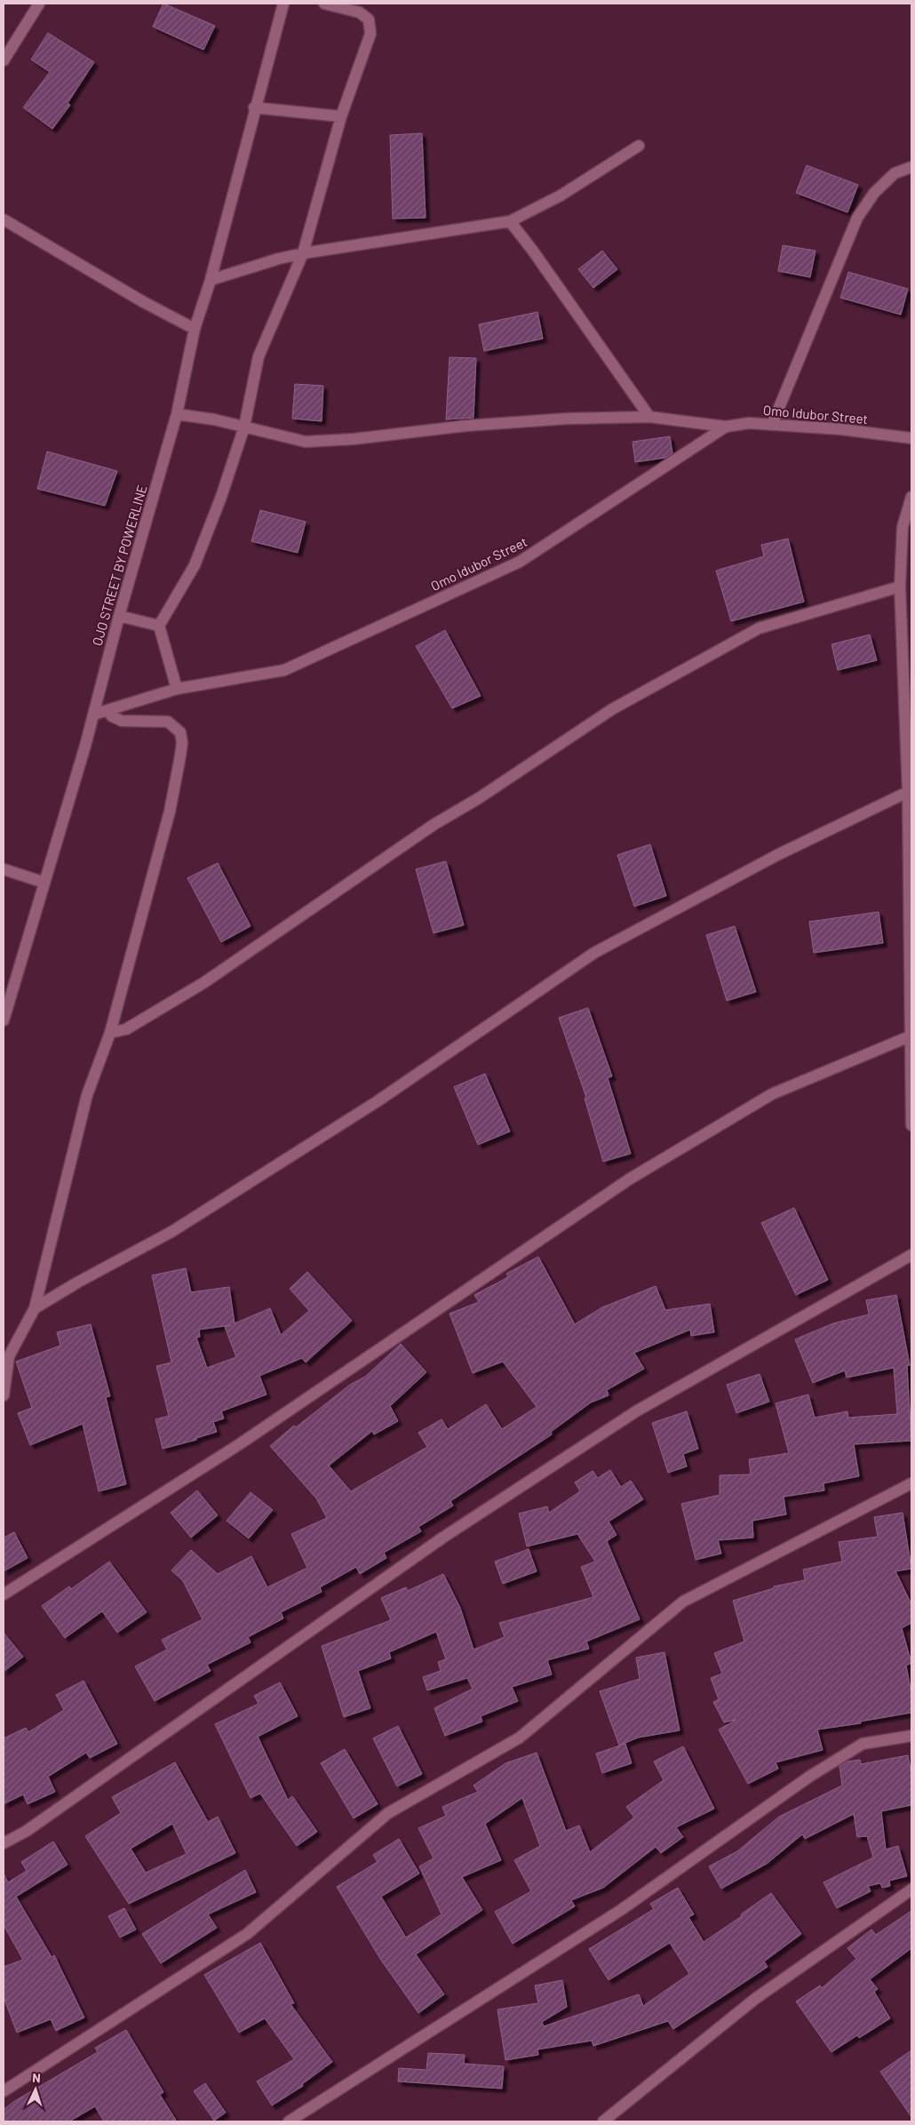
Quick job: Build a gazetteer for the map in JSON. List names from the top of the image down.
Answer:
{
  "streets": {
    "street": ["Omo Idubor Street", "OJO STREET BY POWERLINE"]
  },
  "crossings": [
    ["Omo Idubor Street", "OJO STREET BY POWERLINE"]
  ],
  "north": "top"
}
